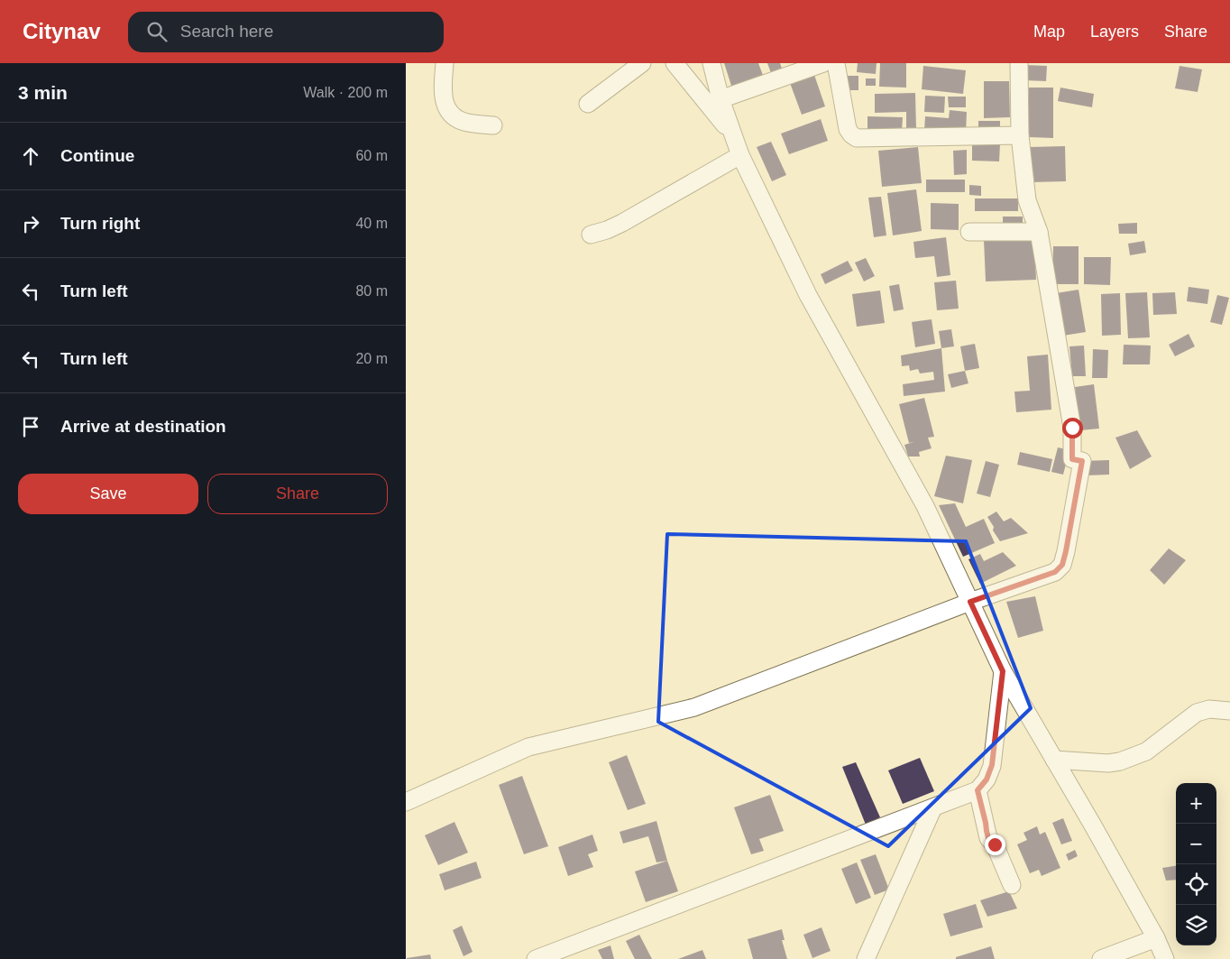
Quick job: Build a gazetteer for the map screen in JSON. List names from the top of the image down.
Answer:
{
  "page": {
    "header": "Citynav",
    "search": "Search here",
    "nav": ["Map", "Layers", "Share"],
    "heading": ["3 min", "Walk · 200 m"],
    "list": [
      ["Continue", "60 m"],
      ["Turn right", "40 m"],
      ["Turn left", "80 m"],
      ["Turn left", "20 m"],
      "Arrive at destination"
    ],
    "buttons": ["Save", "Share"],
    "map_buttons": ["+", "−"]
  }
}
